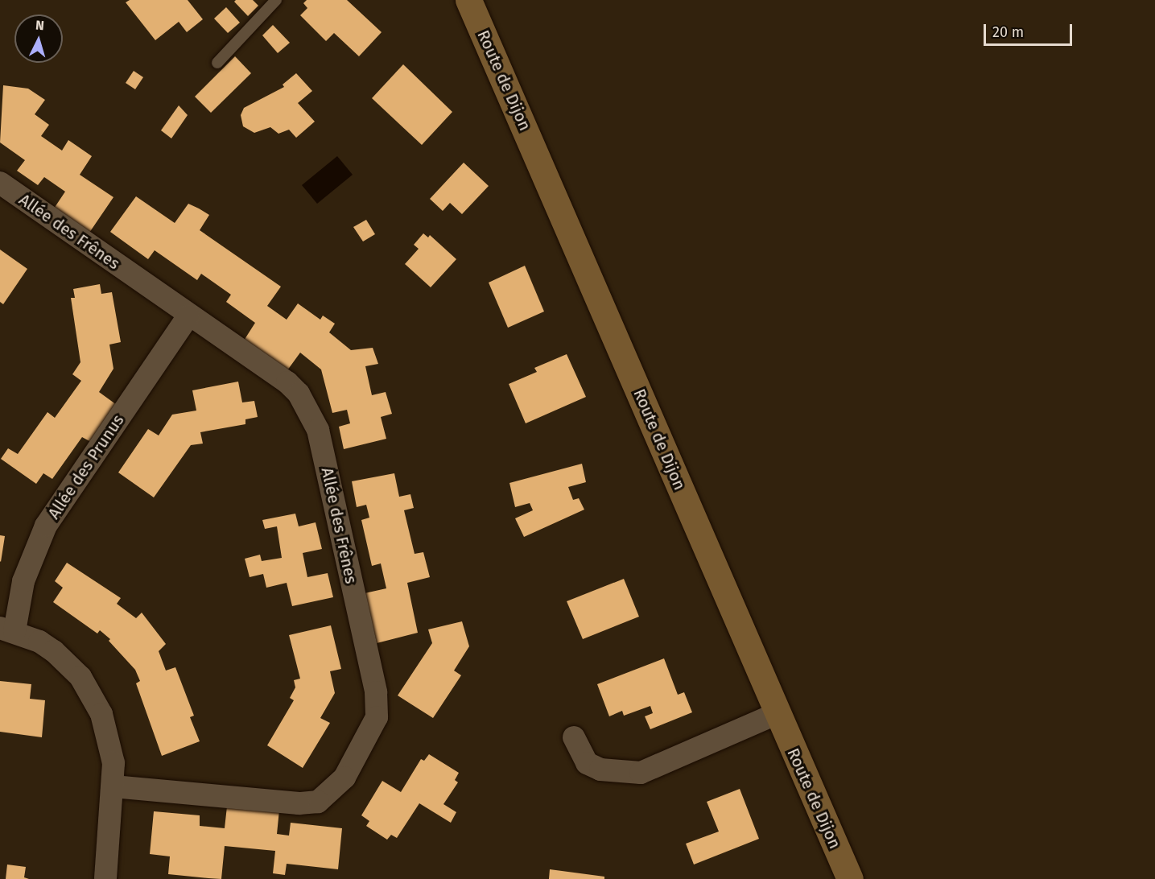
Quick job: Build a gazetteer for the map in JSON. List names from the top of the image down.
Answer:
{
  "streets": {
    "main road": ["Route de Dijon"],
    "street": ["Allée des Frênes", "Allée des Prunus"]
  },
  "crossings": [
    ["Allée des Frênes", "Allée des Prunus"]
  ],
  "scale_bar": "20 m",
  "north": "top"
}
